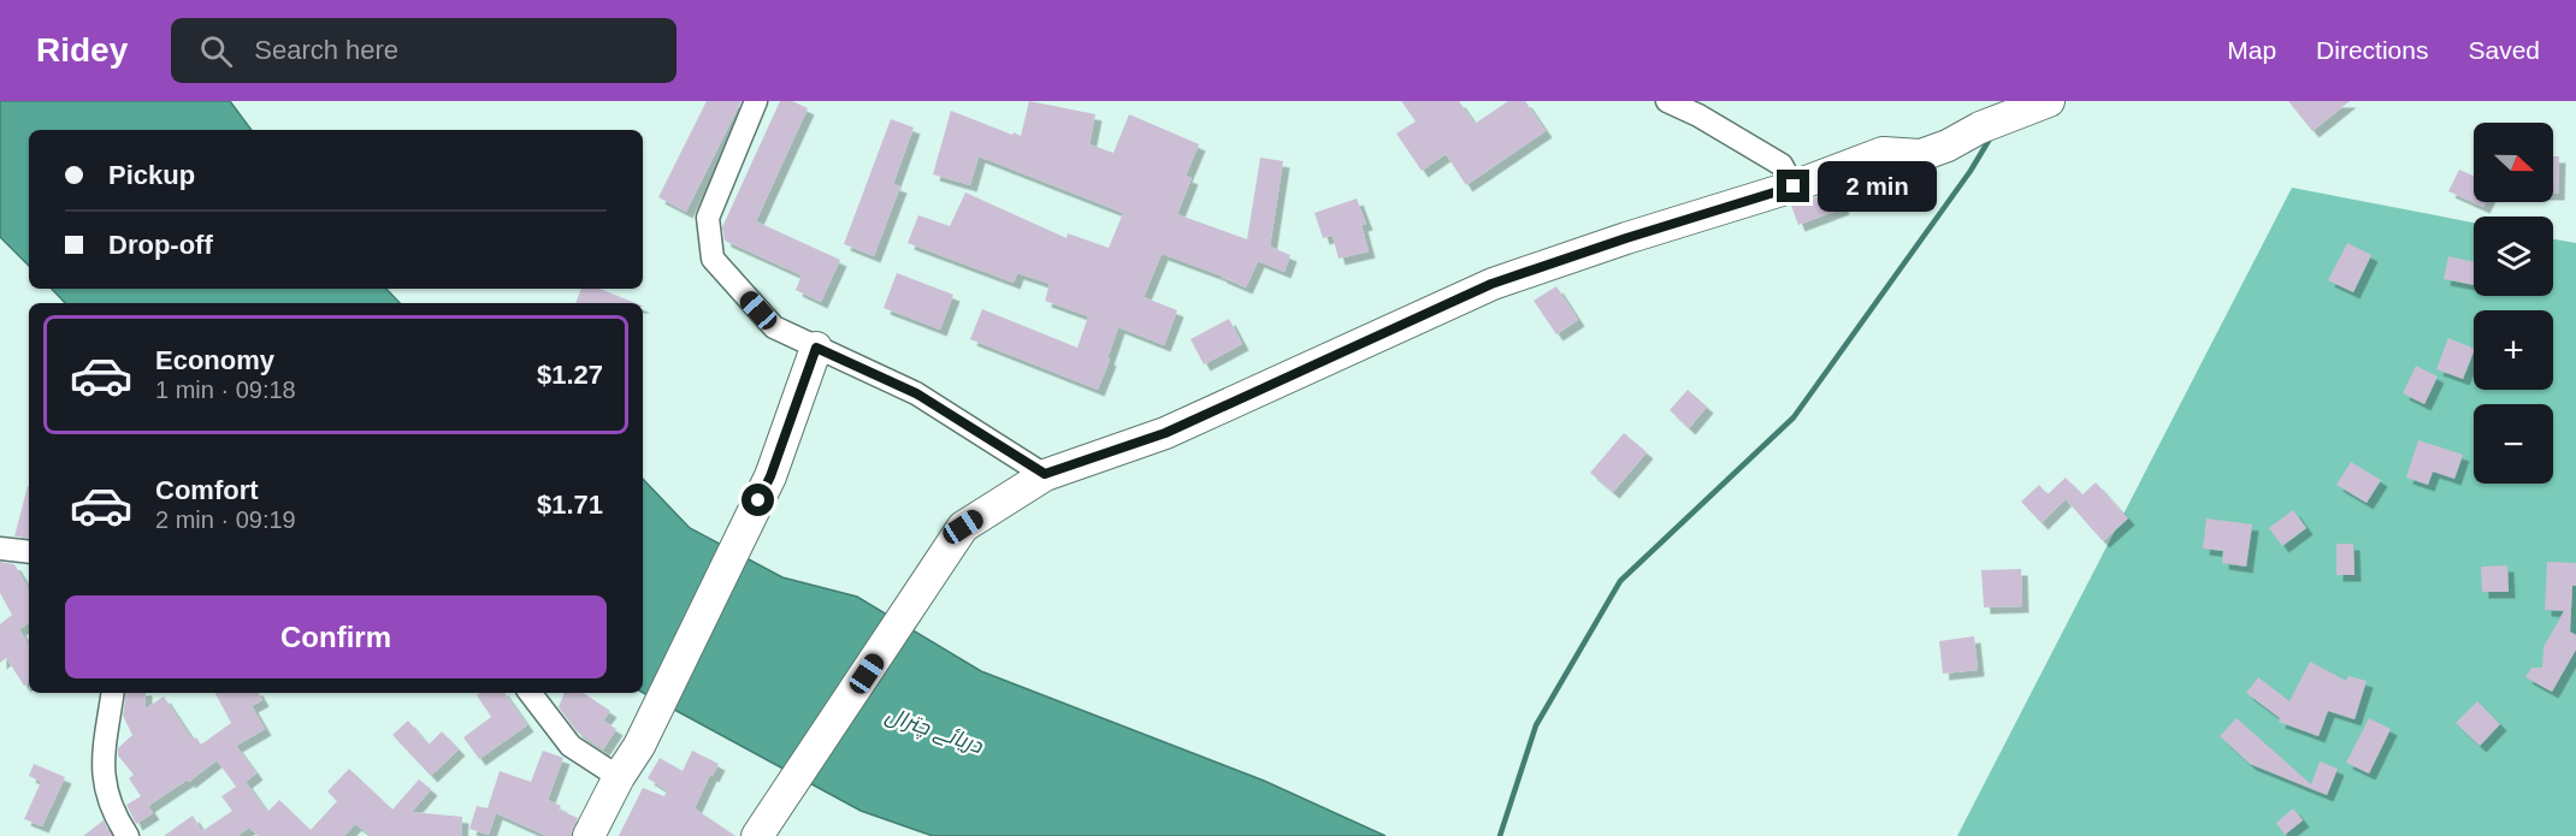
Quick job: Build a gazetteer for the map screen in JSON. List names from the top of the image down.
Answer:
{
  "water": ["دریائے چترال"],
  "north": "right",
  "page": {
    "header": "Ridey",
    "search": "Search here",
    "nav": ["Map", "Directions", "Saved"],
    "map_buttons": ["+", "−"],
    "banner": ["Pickup", "Drop-off"],
    "bubble": "2 min",
    "list": [
      {
        "name": "Economy",
        "note": "1 min · 09:18",
        "value": "$1.27"
      },
      {
        "name": "Comfort",
        "note": "2 min · 09:19",
        "value": "$1.71"
      }
    ],
    "buttons": "Confirm"
  }
}
